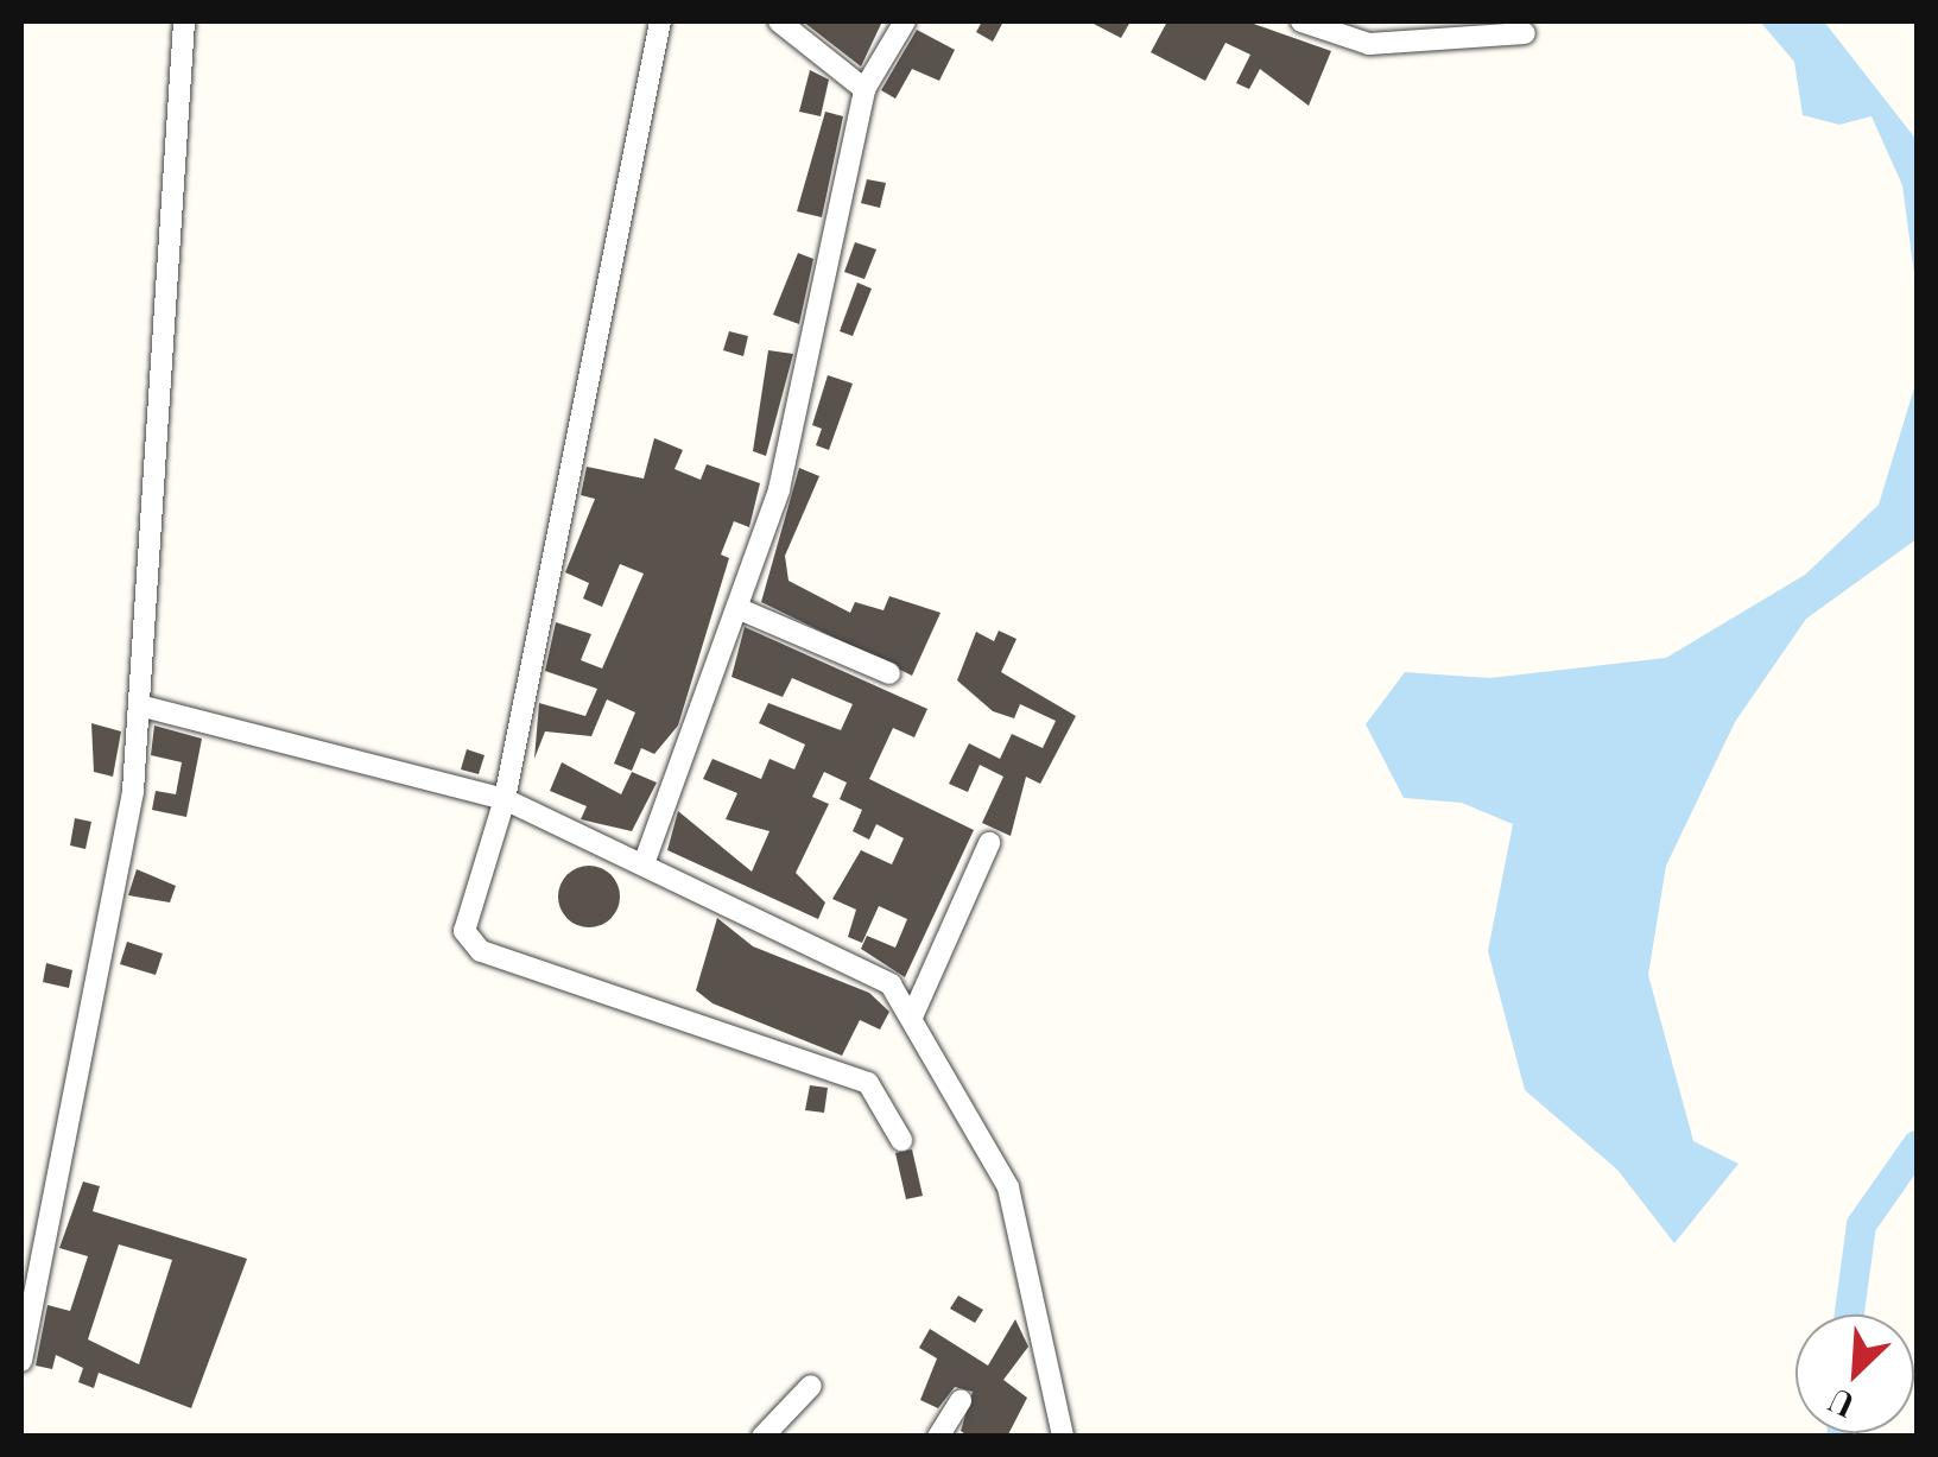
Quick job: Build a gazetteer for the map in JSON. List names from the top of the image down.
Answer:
{
  "north": "bottom left"
}
